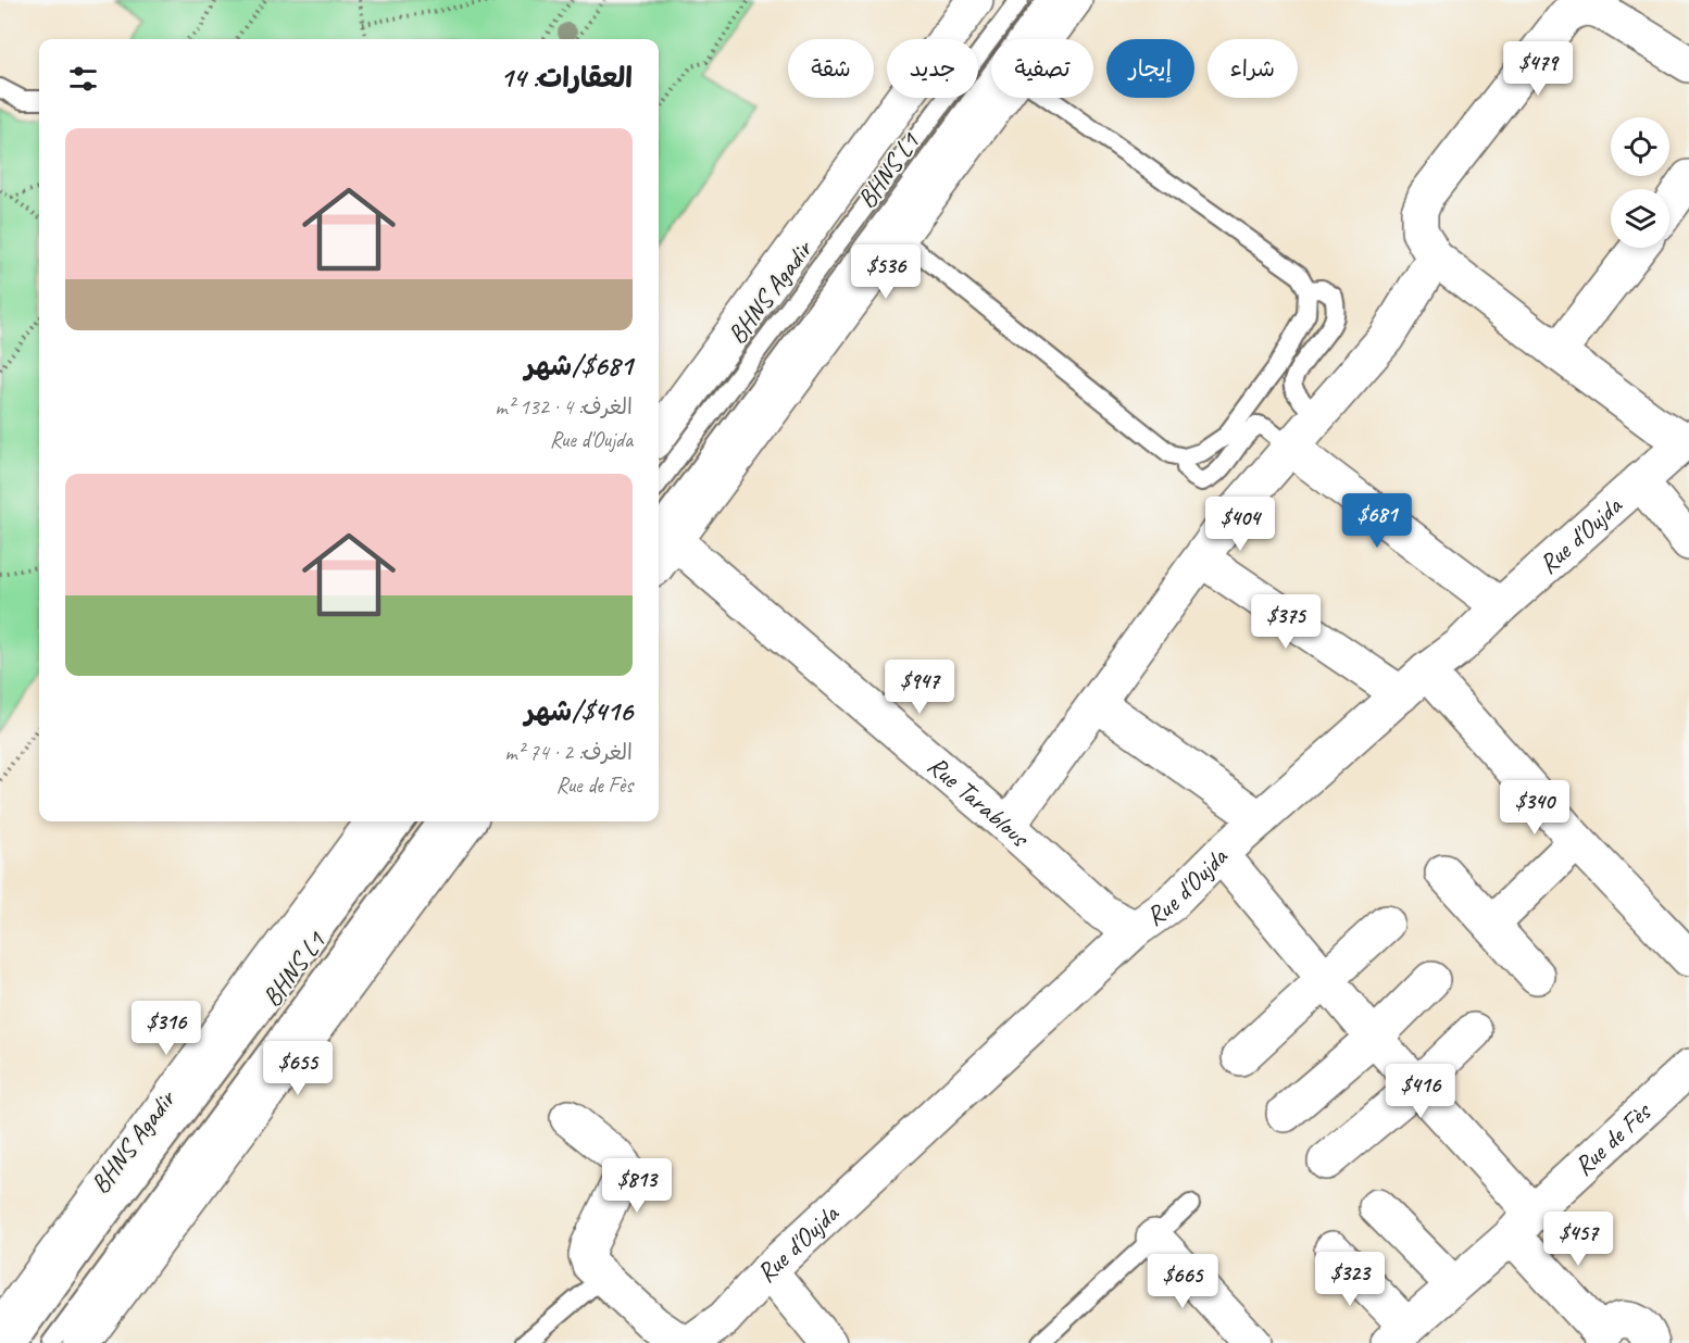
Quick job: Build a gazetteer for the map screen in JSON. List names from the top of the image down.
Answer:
{
  "streets": {
    "street": ["Rue d'Oujda", "Rue Tarablous", "Rue de Fès"],
    "lane": ["BHNS L1", "BHNS Agadir"]
  },
  "crossings": [
    ["BHNS L1", "Rue Tarablous"],
    ["Rue d'Oujda", "Rue Tarablous"]
  ],
  "page": {
    "chip": [
      "شراء",
      "إيجار",
      "تصفية",
      "جديد",
      "شقة"
    ],
    "heading": "العقارات: 14",
    "price": [
      "$479",
      "$536",
      "$681",
      "$404",
      "$375",
      "$947",
      "$340",
      "$316",
      "$655",
      "$416",
      "$813",
      "$457",
      "$323",
      "$665"
    ],
    "list": [
      {
        "name": "$681/شهر",
        "note": "الغرف: 4 · 132 m² · Rue d'Oujda"
      },
      {
        "name": "$416/شهر",
        "note": "الغرف: 2 · 74 m² · Rue de Fès"
      }
    ]
  }
}
